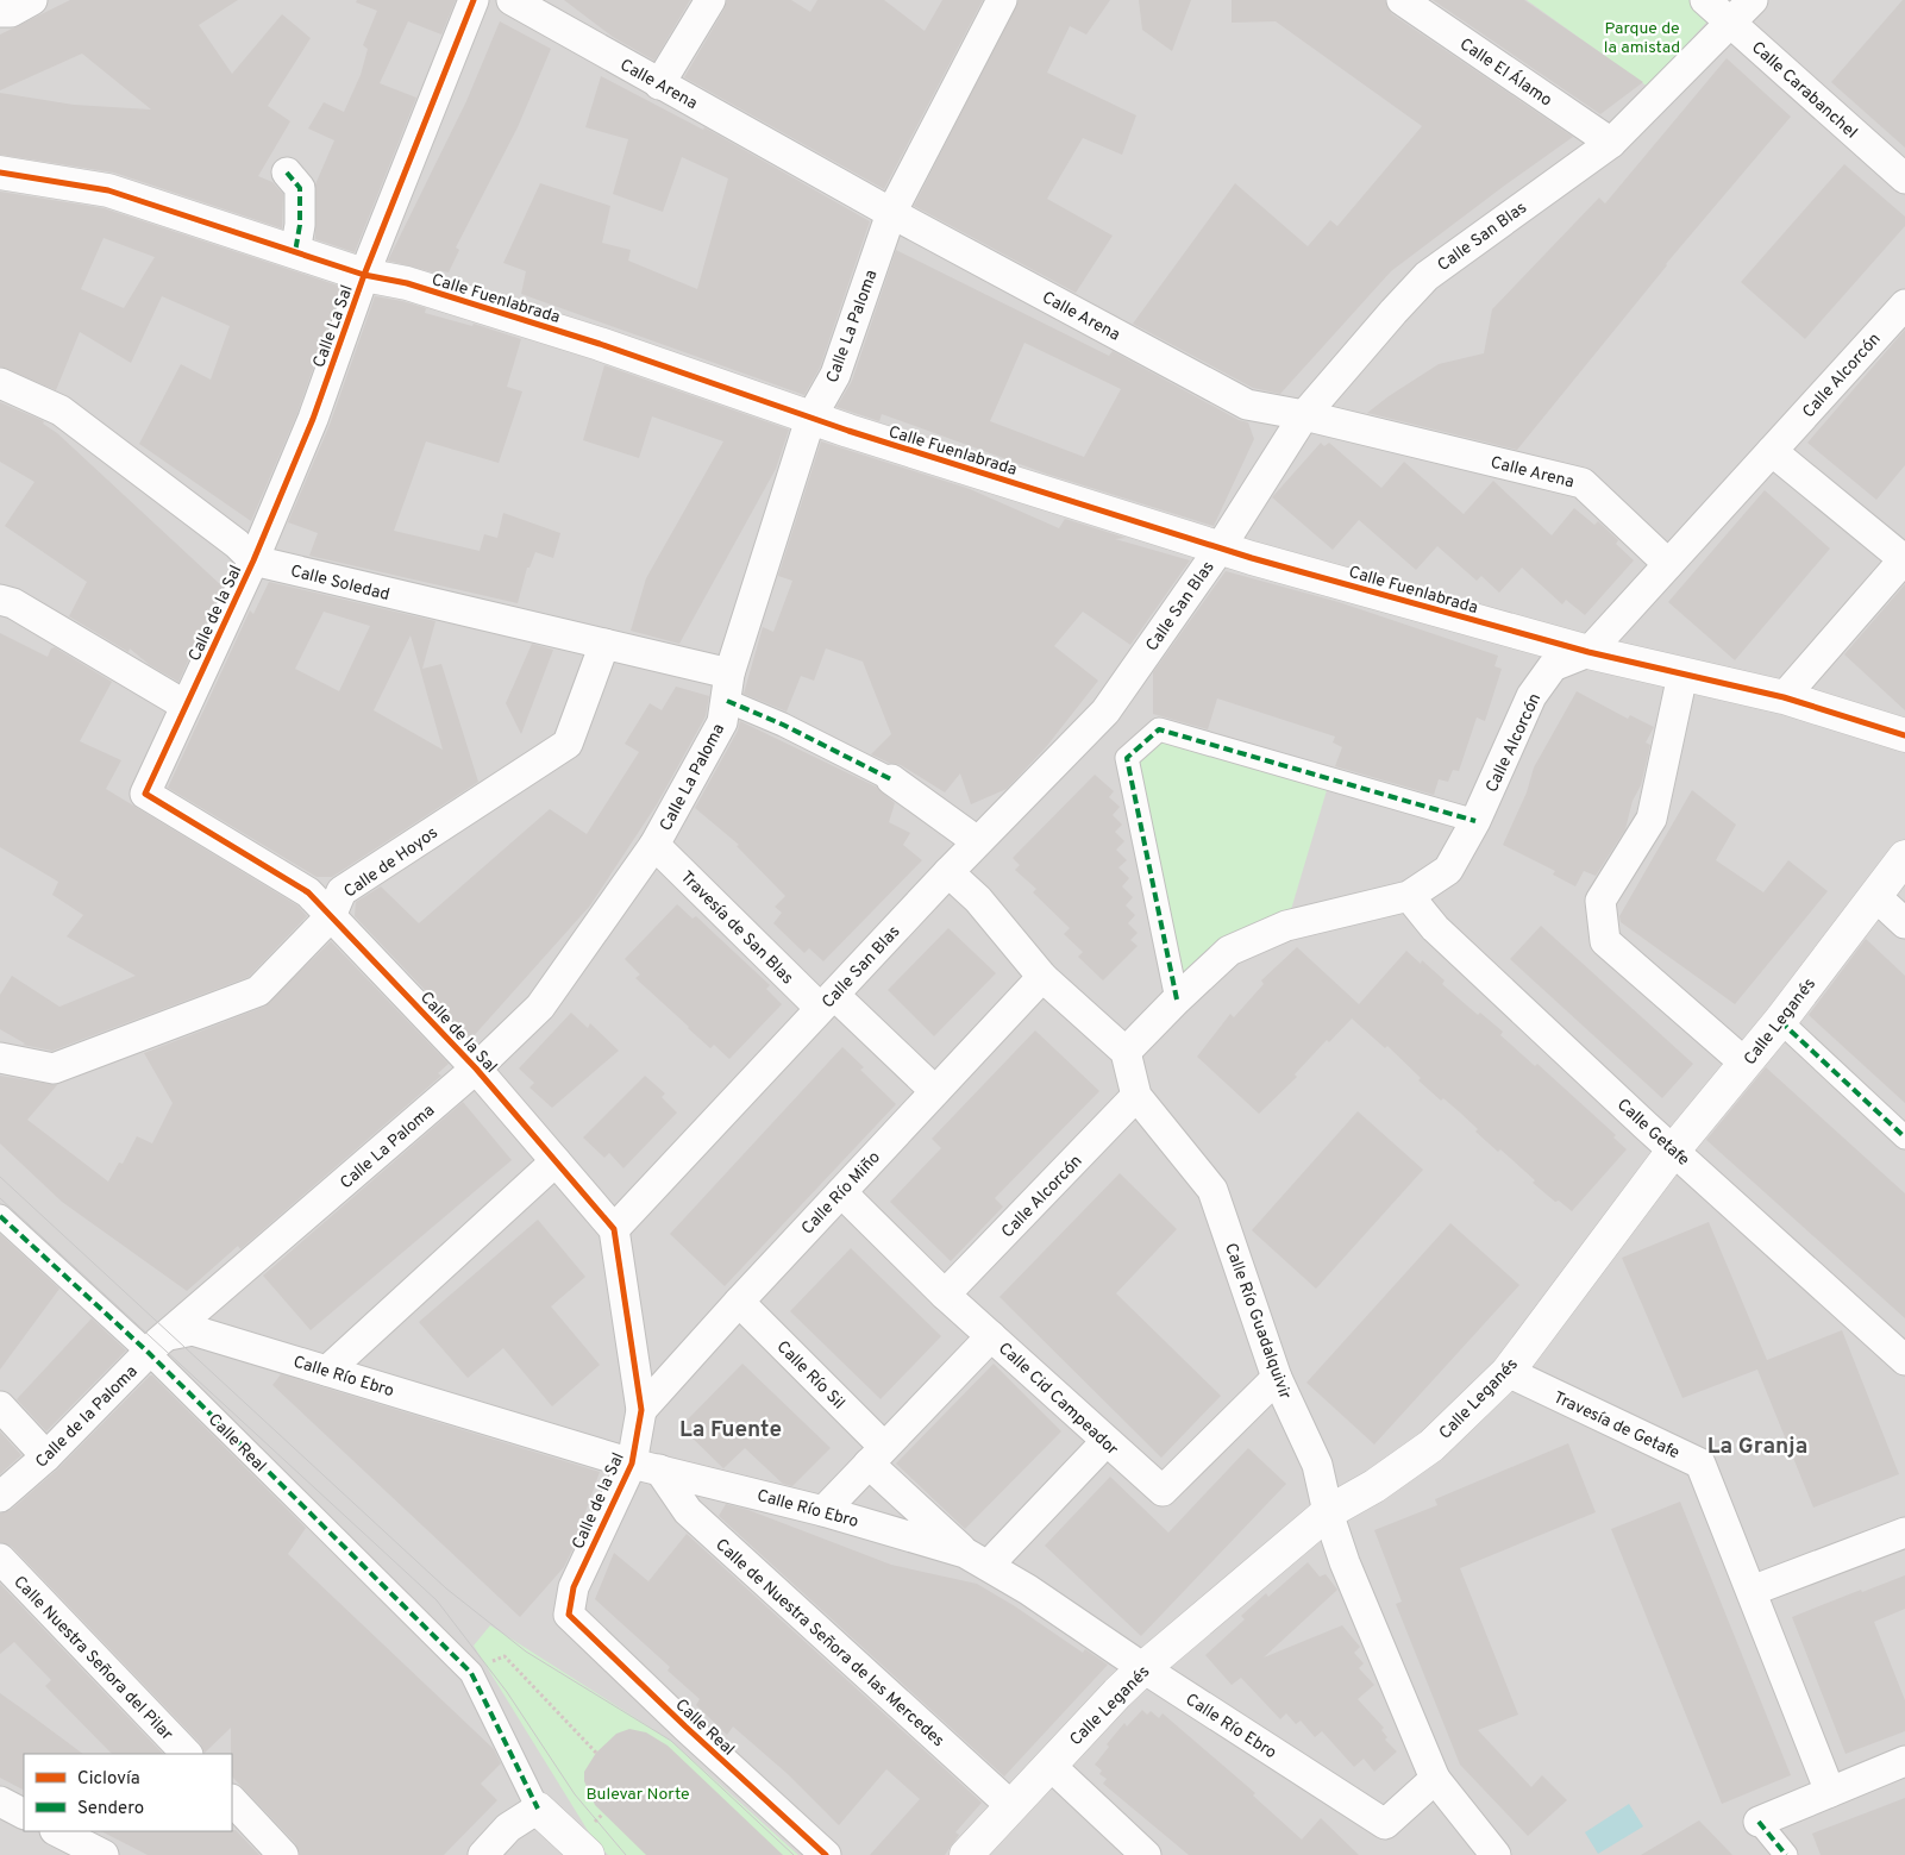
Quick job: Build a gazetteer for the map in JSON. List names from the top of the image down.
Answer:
{
  "streets": {
    "street": [
      "Calle El Álamo",
      "Calle Arena",
      "Calle Carabanchel",
      "Calle San Blas",
      "Calle Fuenlabrada",
      "Calle La Sal",
      "Calle La Paloma",
      "Calle Alcorcón",
      "Calle Soledad",
      "Calle de la Sal",
      "Calle de Hoyos",
      "Travesía de San Blas",
      "Calle Leganés",
      "Calle Getafe",
      "Calle Río Miño",
      "Calle Río Guadalquivir",
      "Calle Río Sil",
      "Calle Río Ebro",
      "Calle Cid Campeador",
      "Calle de la Paloma",
      "Travesía de Getafe",
      "Calle Real",
      "Calle de Nuestra Señora de las Mercedes",
      "Calle Nuestra Señora del Pilar"
    ]
  },
  "crossings": [
    ["Calle El Álamo", "Calle San Blas"],
    ["Calle Arena", "Calle San Blas"],
    ["Calle Arena", "Calle La Paloma"],
    ["Calle Arena", "Calle Alcorcón"],
    ["Calle Carabanchel", "Calle San Blas"],
    ["Calle San Blas", "Calle Fuenlabrada"],
    ["Calle San Blas", "Calle de la Sal"],
    ["Calle San Blas", "Travesía de San Blas"],
    ["Calle Fuenlabrada", "Calle La Sal"],
    ["Calle Fuenlabrada", "Calle La Paloma"],
    ["Calle Fuenlabrada", "Calle Alcorcón"],
    ["Calle La Sal", "Calle Soledad"],
    ["Calle La Sal", "Calle de la Sal"],
    ["Calle La Paloma", "Calle Soledad"],
    ["Calle La Paloma", "Calle de la Sal"],
    ["Calle La Paloma", "Travesía de San Blas"],
    ["Calle La Paloma", "Calle Río Ebro"],
    ["Calle La Paloma", "Calle de la Paloma"],
    ["Calle La Paloma", "Calle Real"],
    ["Calle Alcorcón", "Calle Getafe"],
    ["Calle Alcorcón", "Calle Río Guadalquivir"],
    ["Calle Alcorcón", "Calle Cid Campeador"],
    ["Calle Soledad", "Calle de la Sal"],
    ["Calle Soledad", "Calle de Hoyos"],
    ["Calle de la Sal", "Calle de Hoyos"],
    ["Calle de la Sal", "Calle Río Miño"],
    ["Calle de la Sal", "Calle Río Ebro"],
    ["Calle de la Sal", "Calle Real"],
    ["Calle de la Sal", "Calle de Nuestra Señora de las Mercedes"],
    ["Travesía de San Blas", "Calle Río Miño"],
    ["Calle Leganés", "Calle Getafe"],
    ["Calle Leganés", "Calle Río Guadalquivir"],
    ["Calle Leganés", "Calle Río Ebro"],
    ["Calle Leganés", "Travesía de Getafe"],
    ["Calle Leganés", "Calle de Nuestra Señora de las Mercedes"],
    ["Calle Río Miño", "Calle Río Sil"],
    ["Calle Río Miño", "Calle Cid Campeador"],
    ["Calle Río Guadalquivir", "Calle Río Ebro"],
    ["Calle Río Guadalquivir", "Calle Cid Campeador"],
    ["Calle Río Sil", "Calle Río Ebro"],
    ["Calle Río Ebro", "Calle de la Paloma"],
    ["Calle Río Ebro", "Calle Real"],
    ["Calle Río Ebro", "Calle de Nuestra Señora de las Mercedes"],
    ["Calle de la Paloma", "Calle Real"]
  ],
  "districts": ["La Fuente", "La Granja"],
  "parks": ["Parque de la amistad", "Bulevar Norte"],
  "legend": ["Ciclovía", "Sendero"]
}
